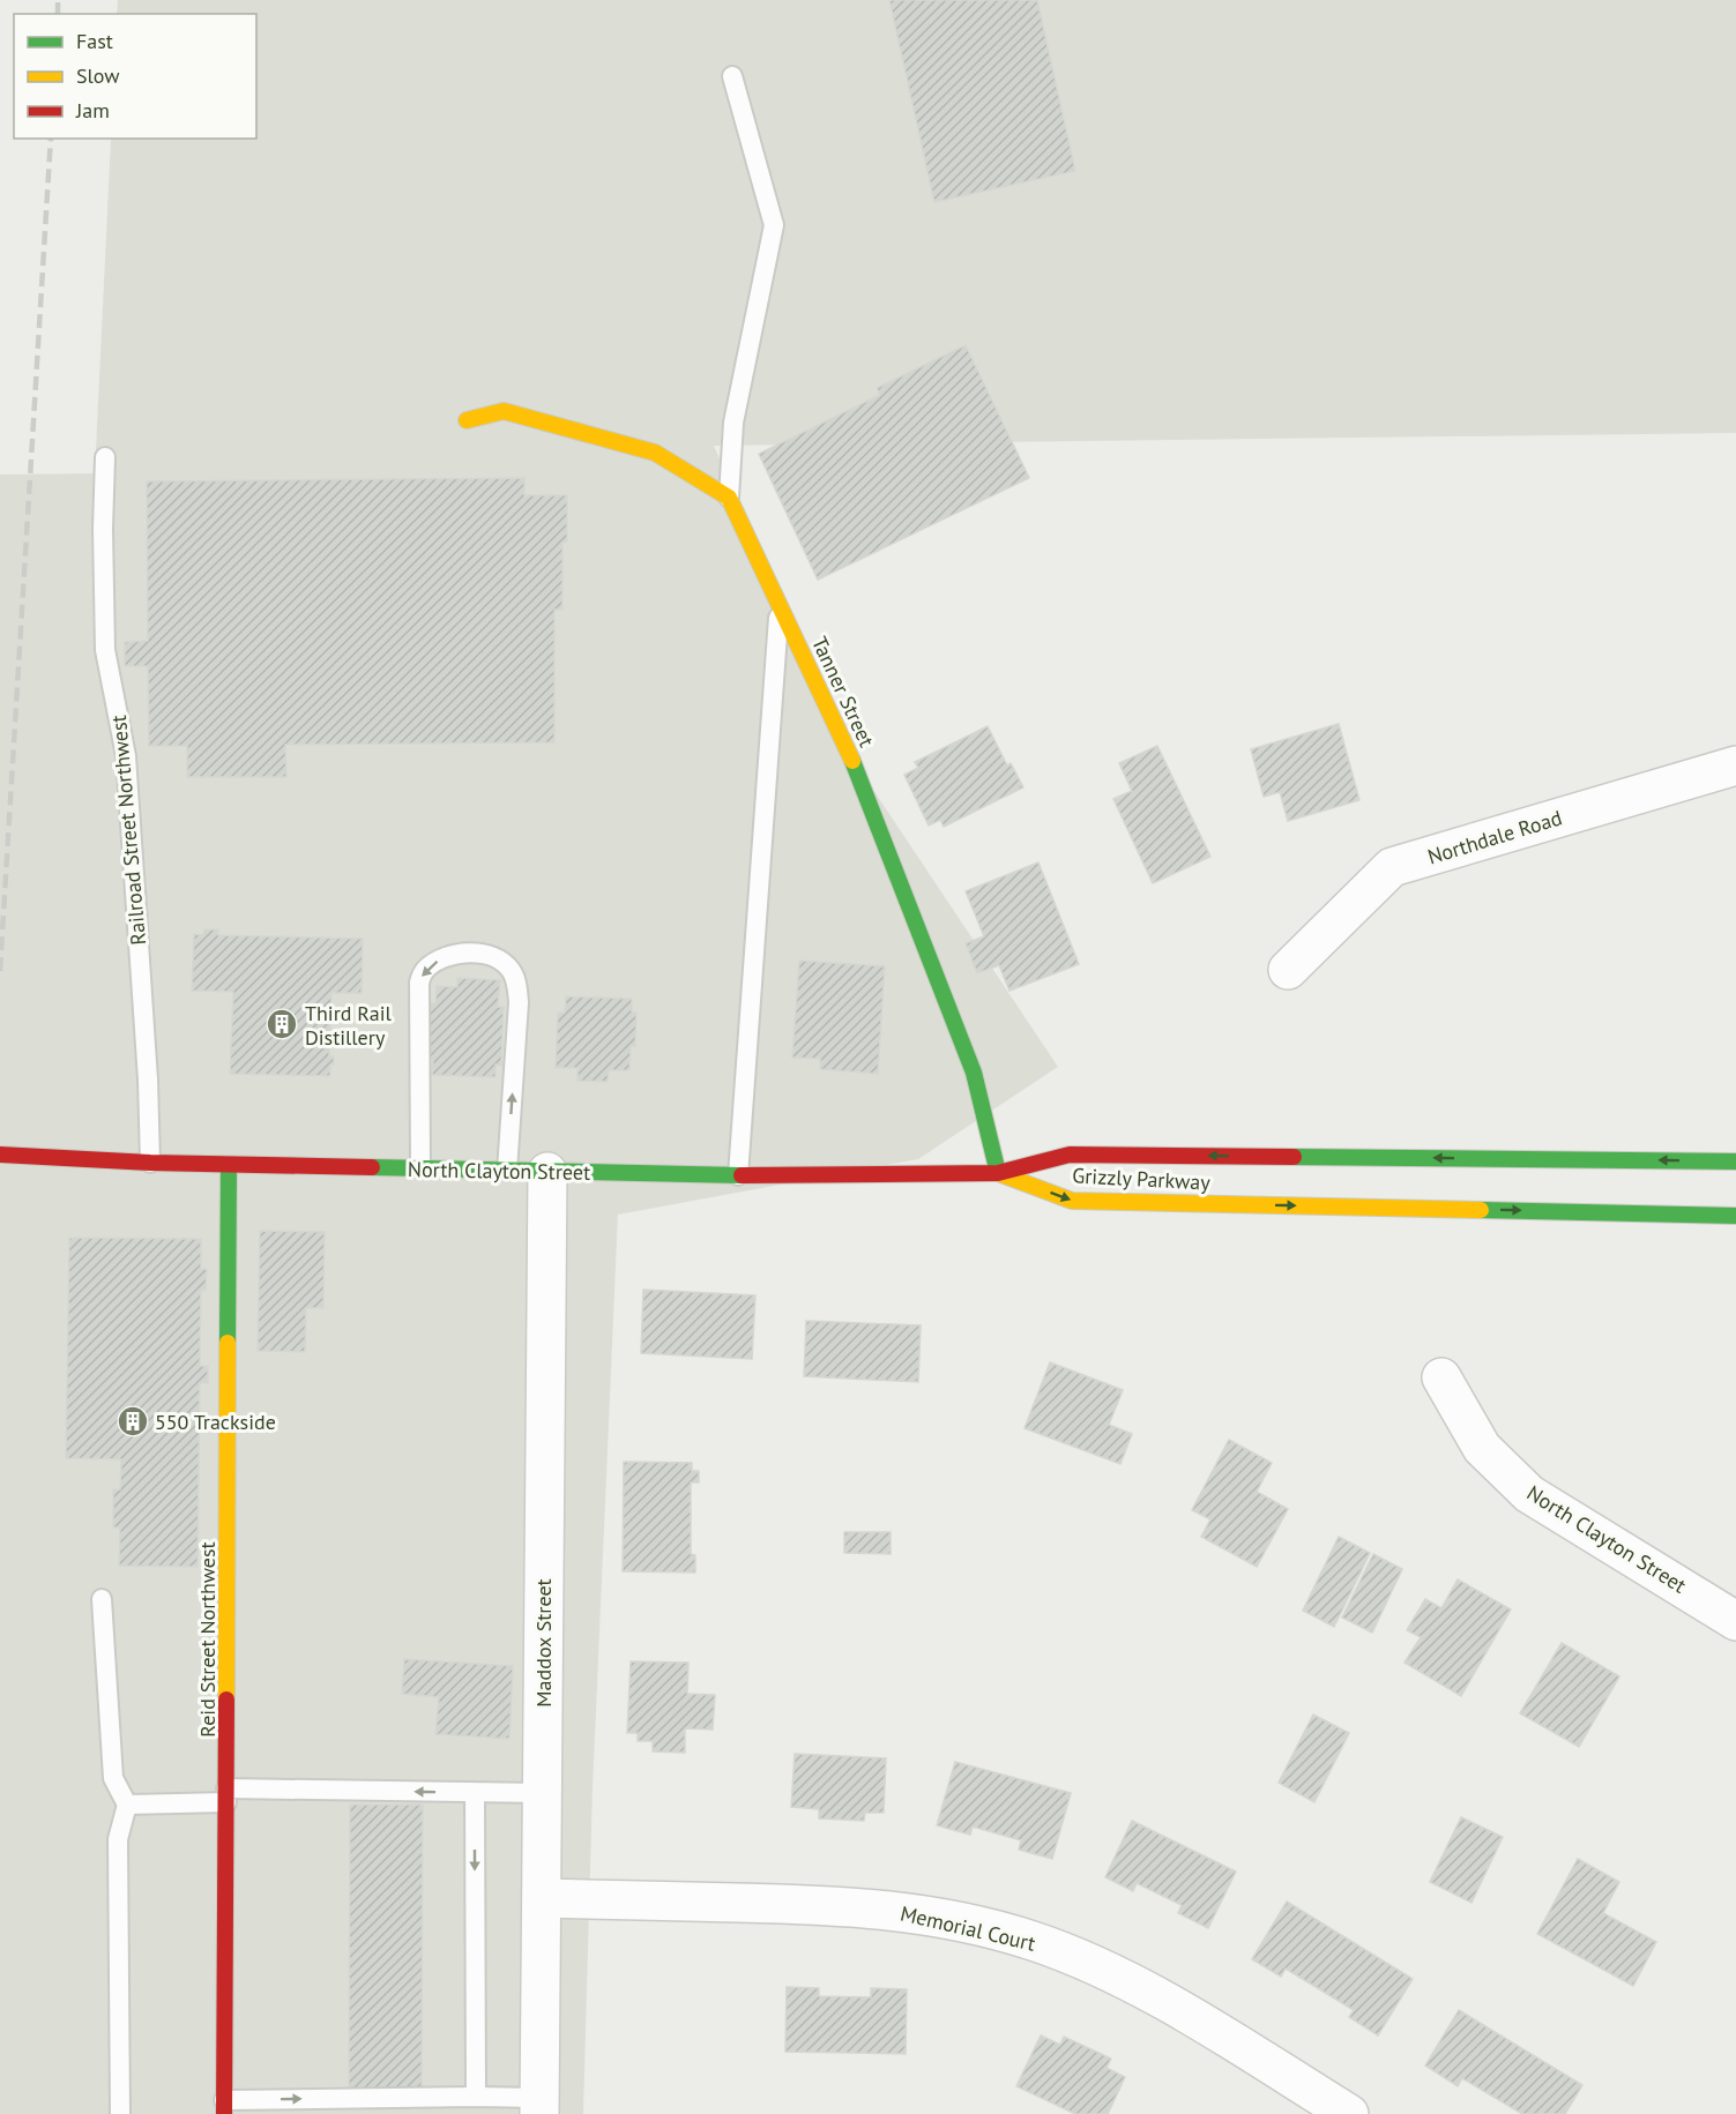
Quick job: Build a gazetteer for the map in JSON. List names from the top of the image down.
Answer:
{
  "streets": {
    "street": [
      "Tanner Street",
      "Northdale Road",
      "North Clayton Street",
      "Grizzly Parkway",
      "Reid Street Northwest",
      "Maddox Street",
      "Memorial Court"
    ],
    "lane": ["Railroad Street Northwest"]
  },
  "crossings": [
    ["Tanner Street", "North Clayton Street"],
    ["Tanner Street", "Grizzly Parkway"],
    ["Railroad Street Northwest", "North Clayton Street"],
    ["North Clayton Street", "Grizzly Parkway"],
    ["North Clayton Street", "Reid Street Northwest"],
    ["North Clayton Street", "Maddox Street"],
    ["Maddox Street", "Memorial Court"]
  ],
  "places": {
    "building": ["Third Rail Distillery", "550 Trackside"]
  },
  "legend": ["Fast", "Slow", "Jam"]
}
